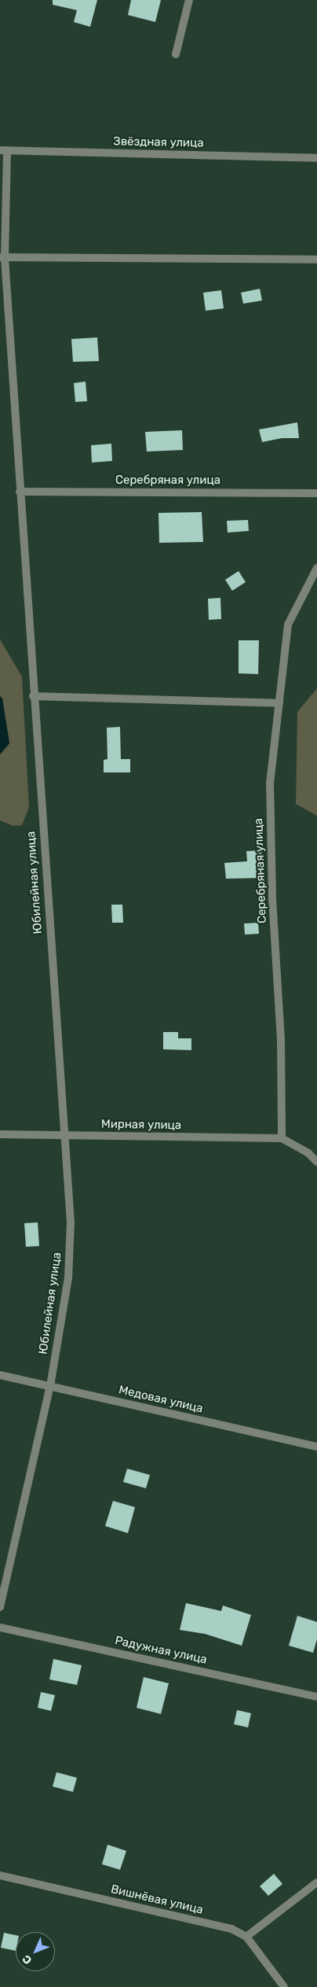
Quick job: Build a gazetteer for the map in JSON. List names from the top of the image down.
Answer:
{
  "streets": {
    "street": [
      "Звёздная улица",
      "Серебряная улица",
      "Юбилейная улица",
      "Мирная улица",
      "Медовая улица",
      "Радужная улица",
      "Вишнёвая улица"
    ]
  },
  "crossings": [
    ["Звёздная улица", "Юбилейная улица"],
    ["Серебряная улица", "Юбилейная улица"],
    ["Серебряная улица", "Мирная улица"],
    ["Юбилейная улица", "Мирная улица"],
    ["Юбилейная улица", "Медовая улица"]
  ],
  "north": "bottom left"
}
